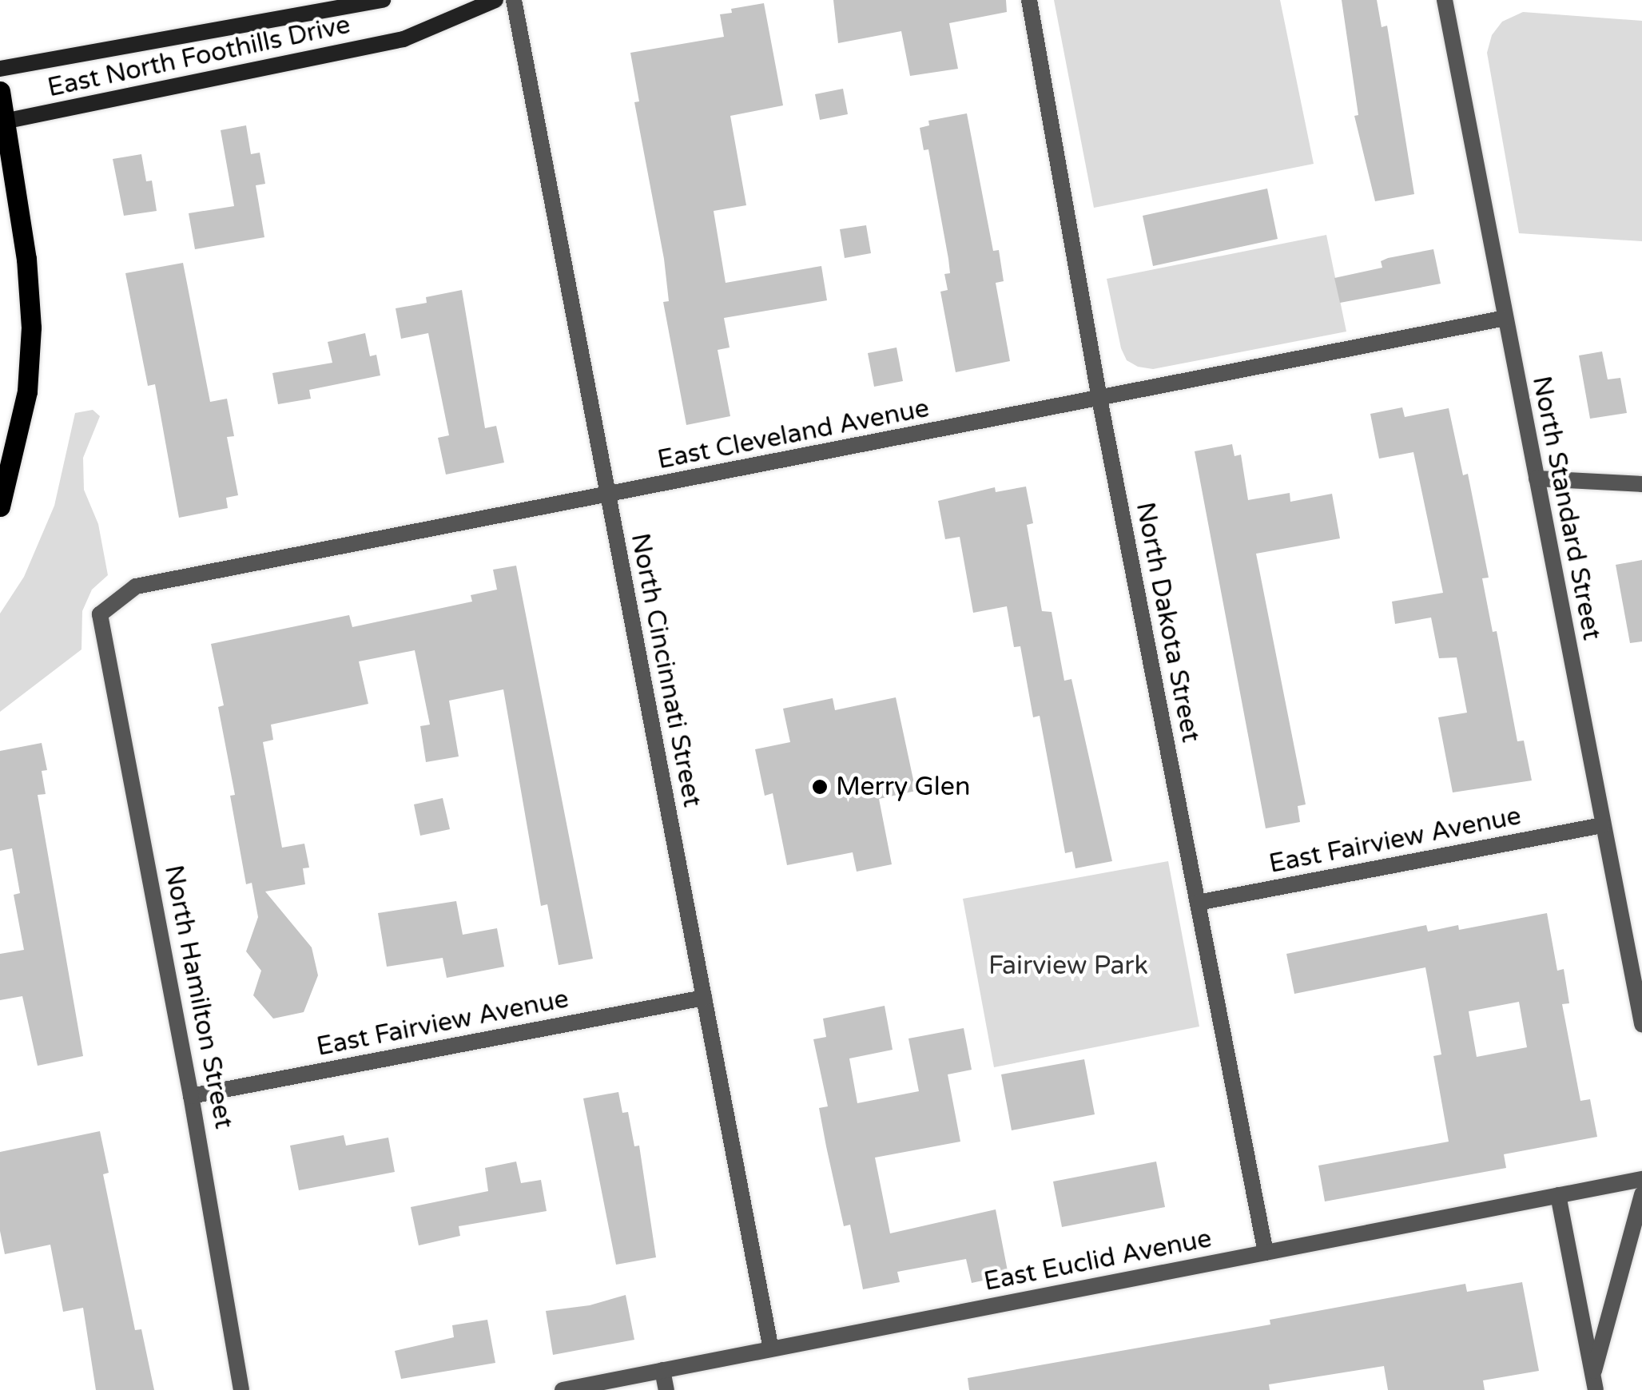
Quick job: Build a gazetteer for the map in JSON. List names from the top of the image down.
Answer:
{
  "streets": {
    "main road": ["East North Foothills Drive"],
    "street": [
      "East Cleveland Avenue",
      "North Standard Street",
      "North Dakota Street",
      "North Cincinnati Street",
      "East Fairview Avenue",
      "North Hamilton Street",
      "East Euclid Avenue"
    ]
  },
  "crossings": [
    ["East Cleveland Avenue", "North Standard Street"],
    ["East Cleveland Avenue", "North Dakota Street"],
    ["East Cleveland Avenue", "North Cincinnati Street"],
    ["East Cleveland Avenue", "North Hamilton Street"],
    ["North Standard Street", "East Fairview Avenue"],
    ["North Dakota Street", "East Fairview Avenue"],
    ["North Dakota Street", "East Euclid Avenue"],
    ["North Cincinnati Street", "East Fairview Avenue"],
    ["North Cincinnati Street", "East Euclid Avenue"],
    ["East Fairview Avenue", "North Hamilton Street"]
  ],
  "parks": ["Fairview Park"],
  "places": ["Merry Glen"]
}
